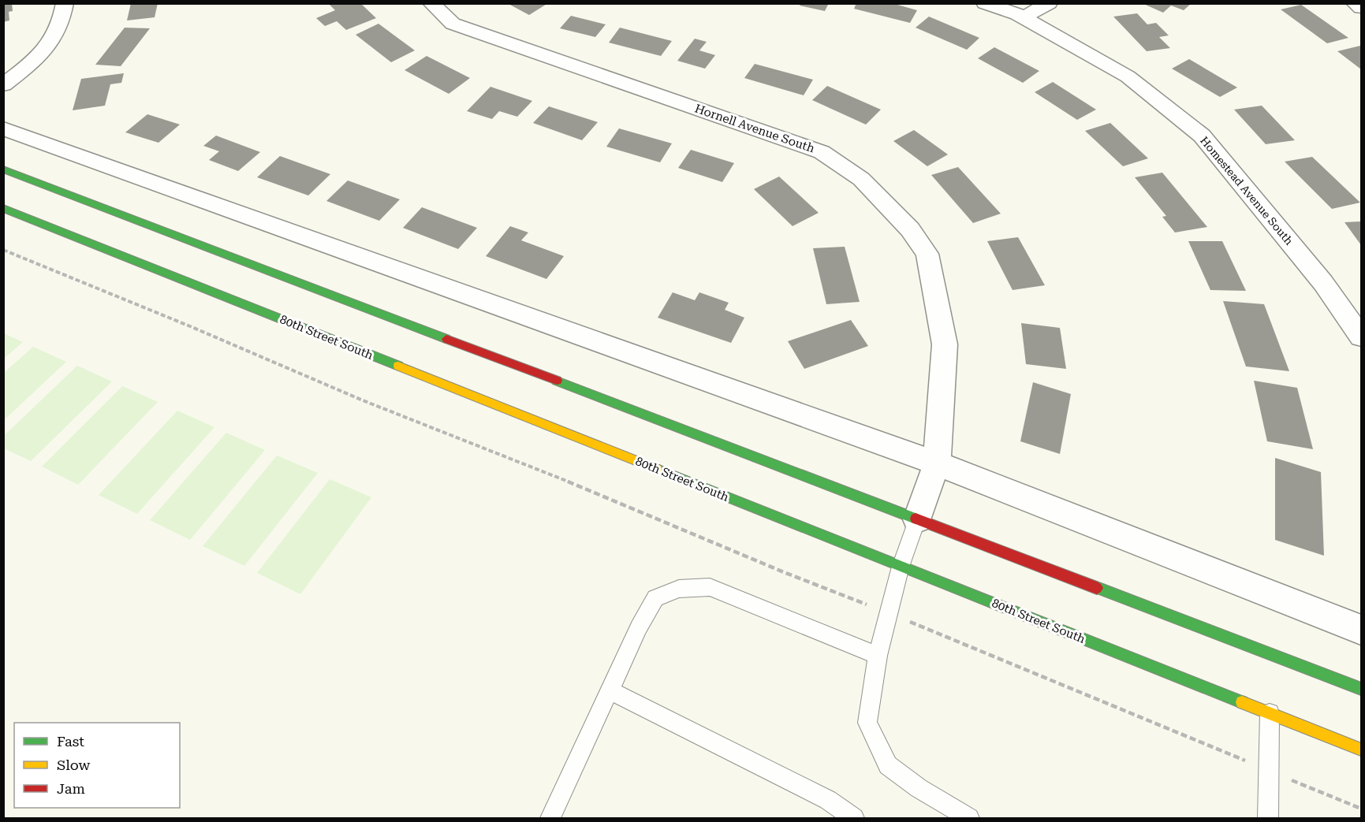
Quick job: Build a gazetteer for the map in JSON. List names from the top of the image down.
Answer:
{
  "streets": {
    "main road": ["80th Street South"],
    "street": ["Hornell Avenue South", "Homestead Avenue South"]
  },
  "legend": ["Fast", "Slow", "Jam"]
}
